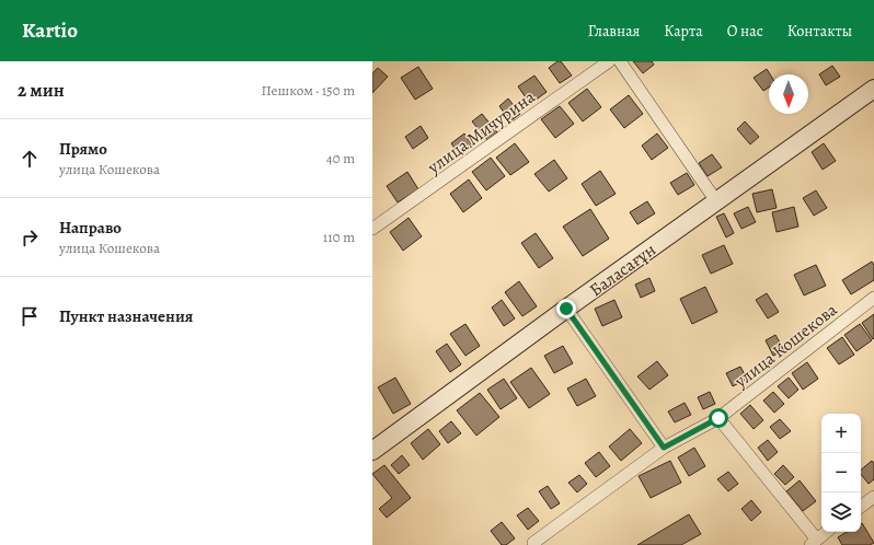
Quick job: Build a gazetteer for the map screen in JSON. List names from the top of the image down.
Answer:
{
  "streets": {
    "street": ["улица Мичурина", "Баласағұн", "улица Кошекова"]
  },
  "north": "bottom",
  "page": {
    "header": "Kartio",
    "nav": [
      "Главная",
      "Карта",
      "О нас",
      "Контакты"
    ],
    "heading": ["2 мин", "Пешком · 150 m"],
    "list": [
      ["Прямо", "улица Кошекова", "40 m"],
      ["Направо", "улица Кошекова", "110 m"],
      "Пункт назначения"
    ],
    "map_buttons": ["+", "−"]
  }
}
